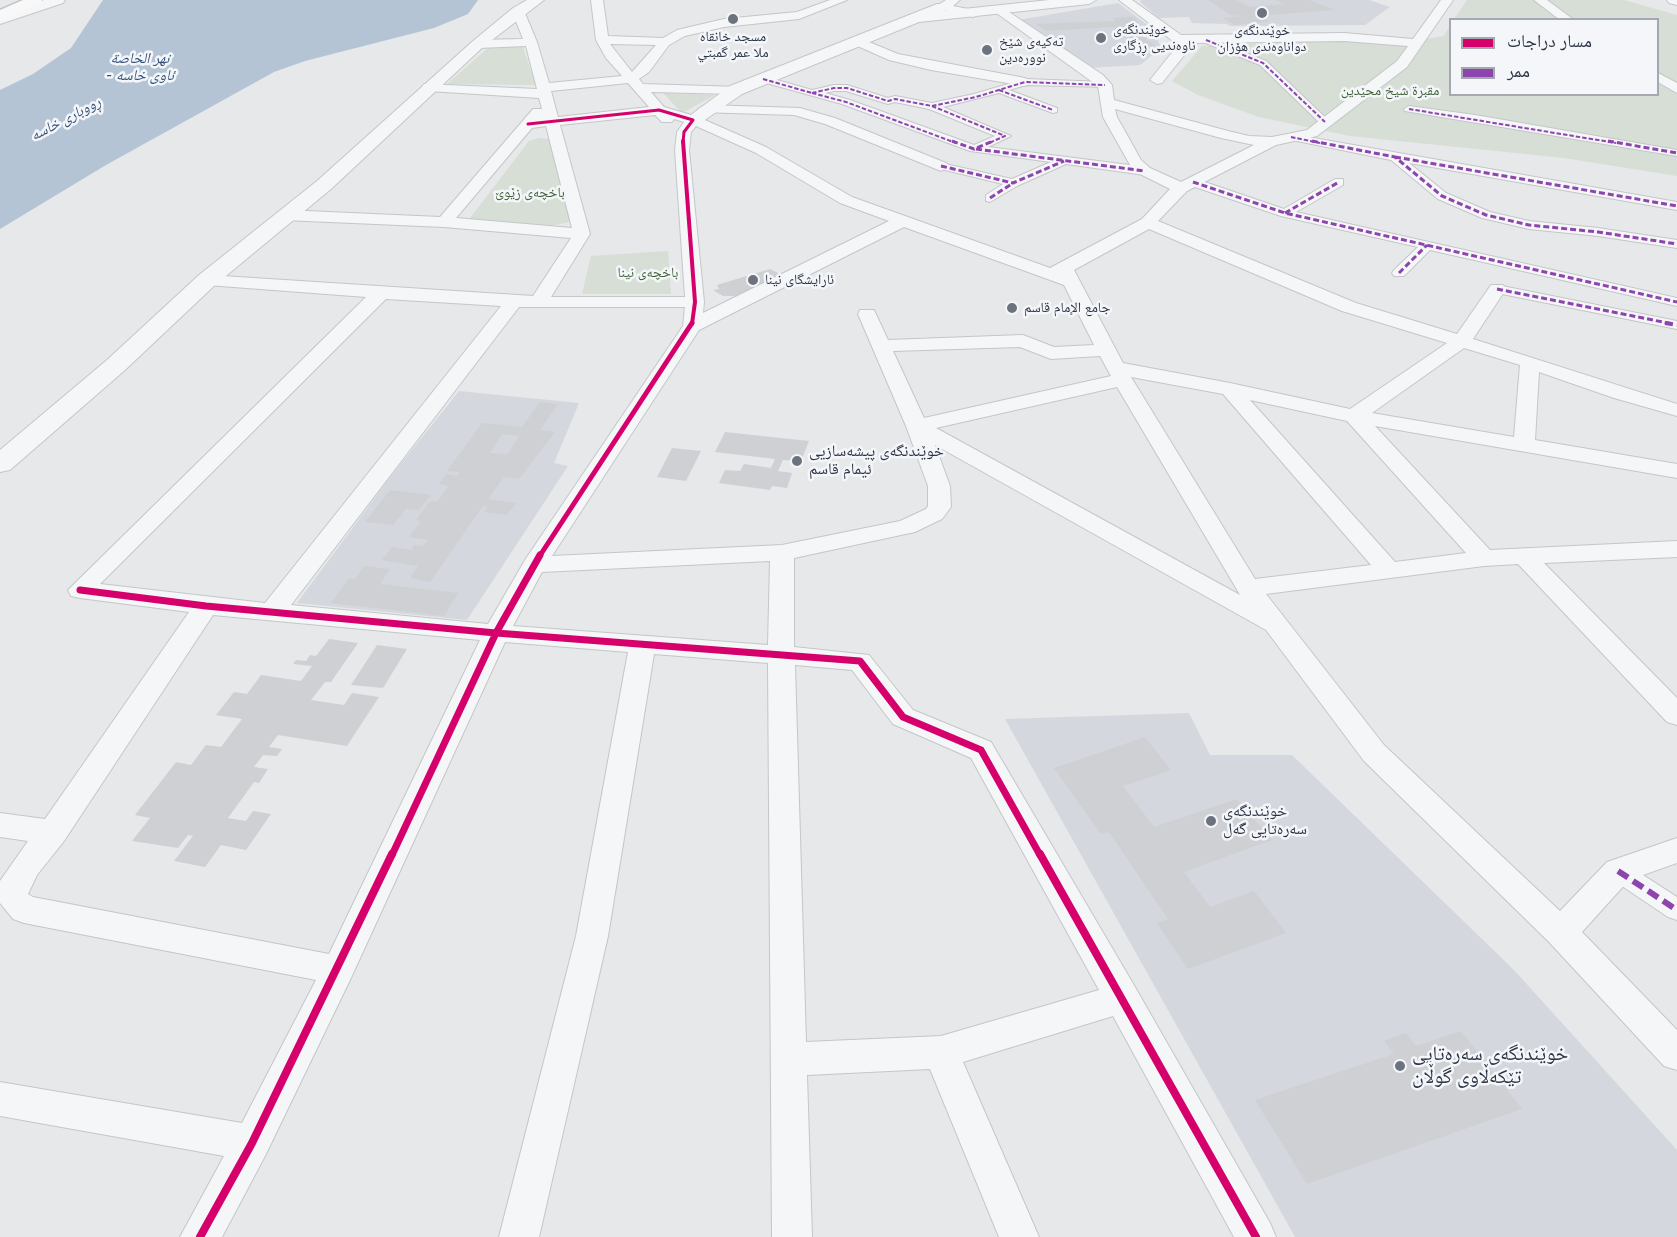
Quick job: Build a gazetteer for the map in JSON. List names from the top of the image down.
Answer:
{
  "water": ["نهر الخاصة - ئاوی خاسە", "ڕووباری خاسە"],
  "parks": ["مقبرة شيخ محێدین", "باخچەی زێوێ", "باخچەی نینا"],
  "places": [
    "خوێندنگەی دواناوەندی هۆزان",
    "مسجد خانقاه ملا عمر گمبتي",
    "خوێندنگەی ناوەندیی ڕزگاری",
    "تەکیەی شێخ نوورەدین",
    "ئارایشگای نینا",
    "جامع الإمام قاسم",
    "خوێندنگەی پیشەسازیی ئیمام قاسم",
    "خوێندنگەی سەرەتایی گەل",
    "خوێندنگەی سەرەتایی تێکەڵاوی گوڵان"
  ],
  "legend": ["مسار دراجات", "ممر"]
}
